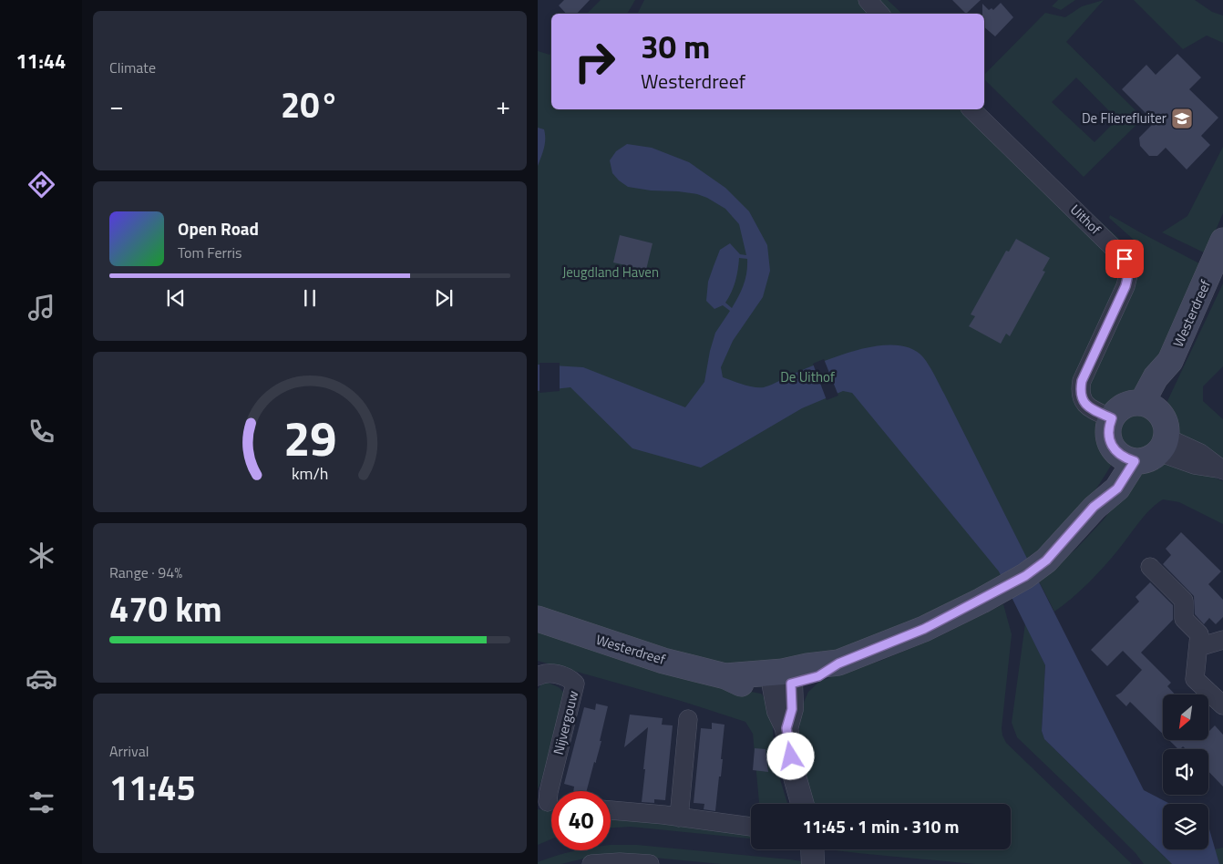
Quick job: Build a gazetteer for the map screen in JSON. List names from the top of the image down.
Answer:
{
  "streets": {
    "main road": ["Westerdreef"],
    "street": ["Uithof", "Nijvergouw"]
  },
  "crossings": [
    ["Uithof", "Westerdreef"]
  ],
  "parks": ["Jeugdland Haven", "De Uithof"],
  "places": {
    "school or university": ["De Flierefluiter"]
  },
  "north": "bottom left",
  "page": {
    "tabs": "11:44",
    "tile": [
      "Climate",
      ["Range · 94%", "470 km"],
      ["Arrival", "11:45"]
    ],
    "turn": ["30 m", "Westerdreef"],
    "heat": ["−", "20°", "+"],
    "song": ["Open Road", "Tom Ferris"],
    "limit": "40",
    "trip": "11:45 · 1 min · 310 m",
    "gauge": ["29", "km/h"]
  }
}
